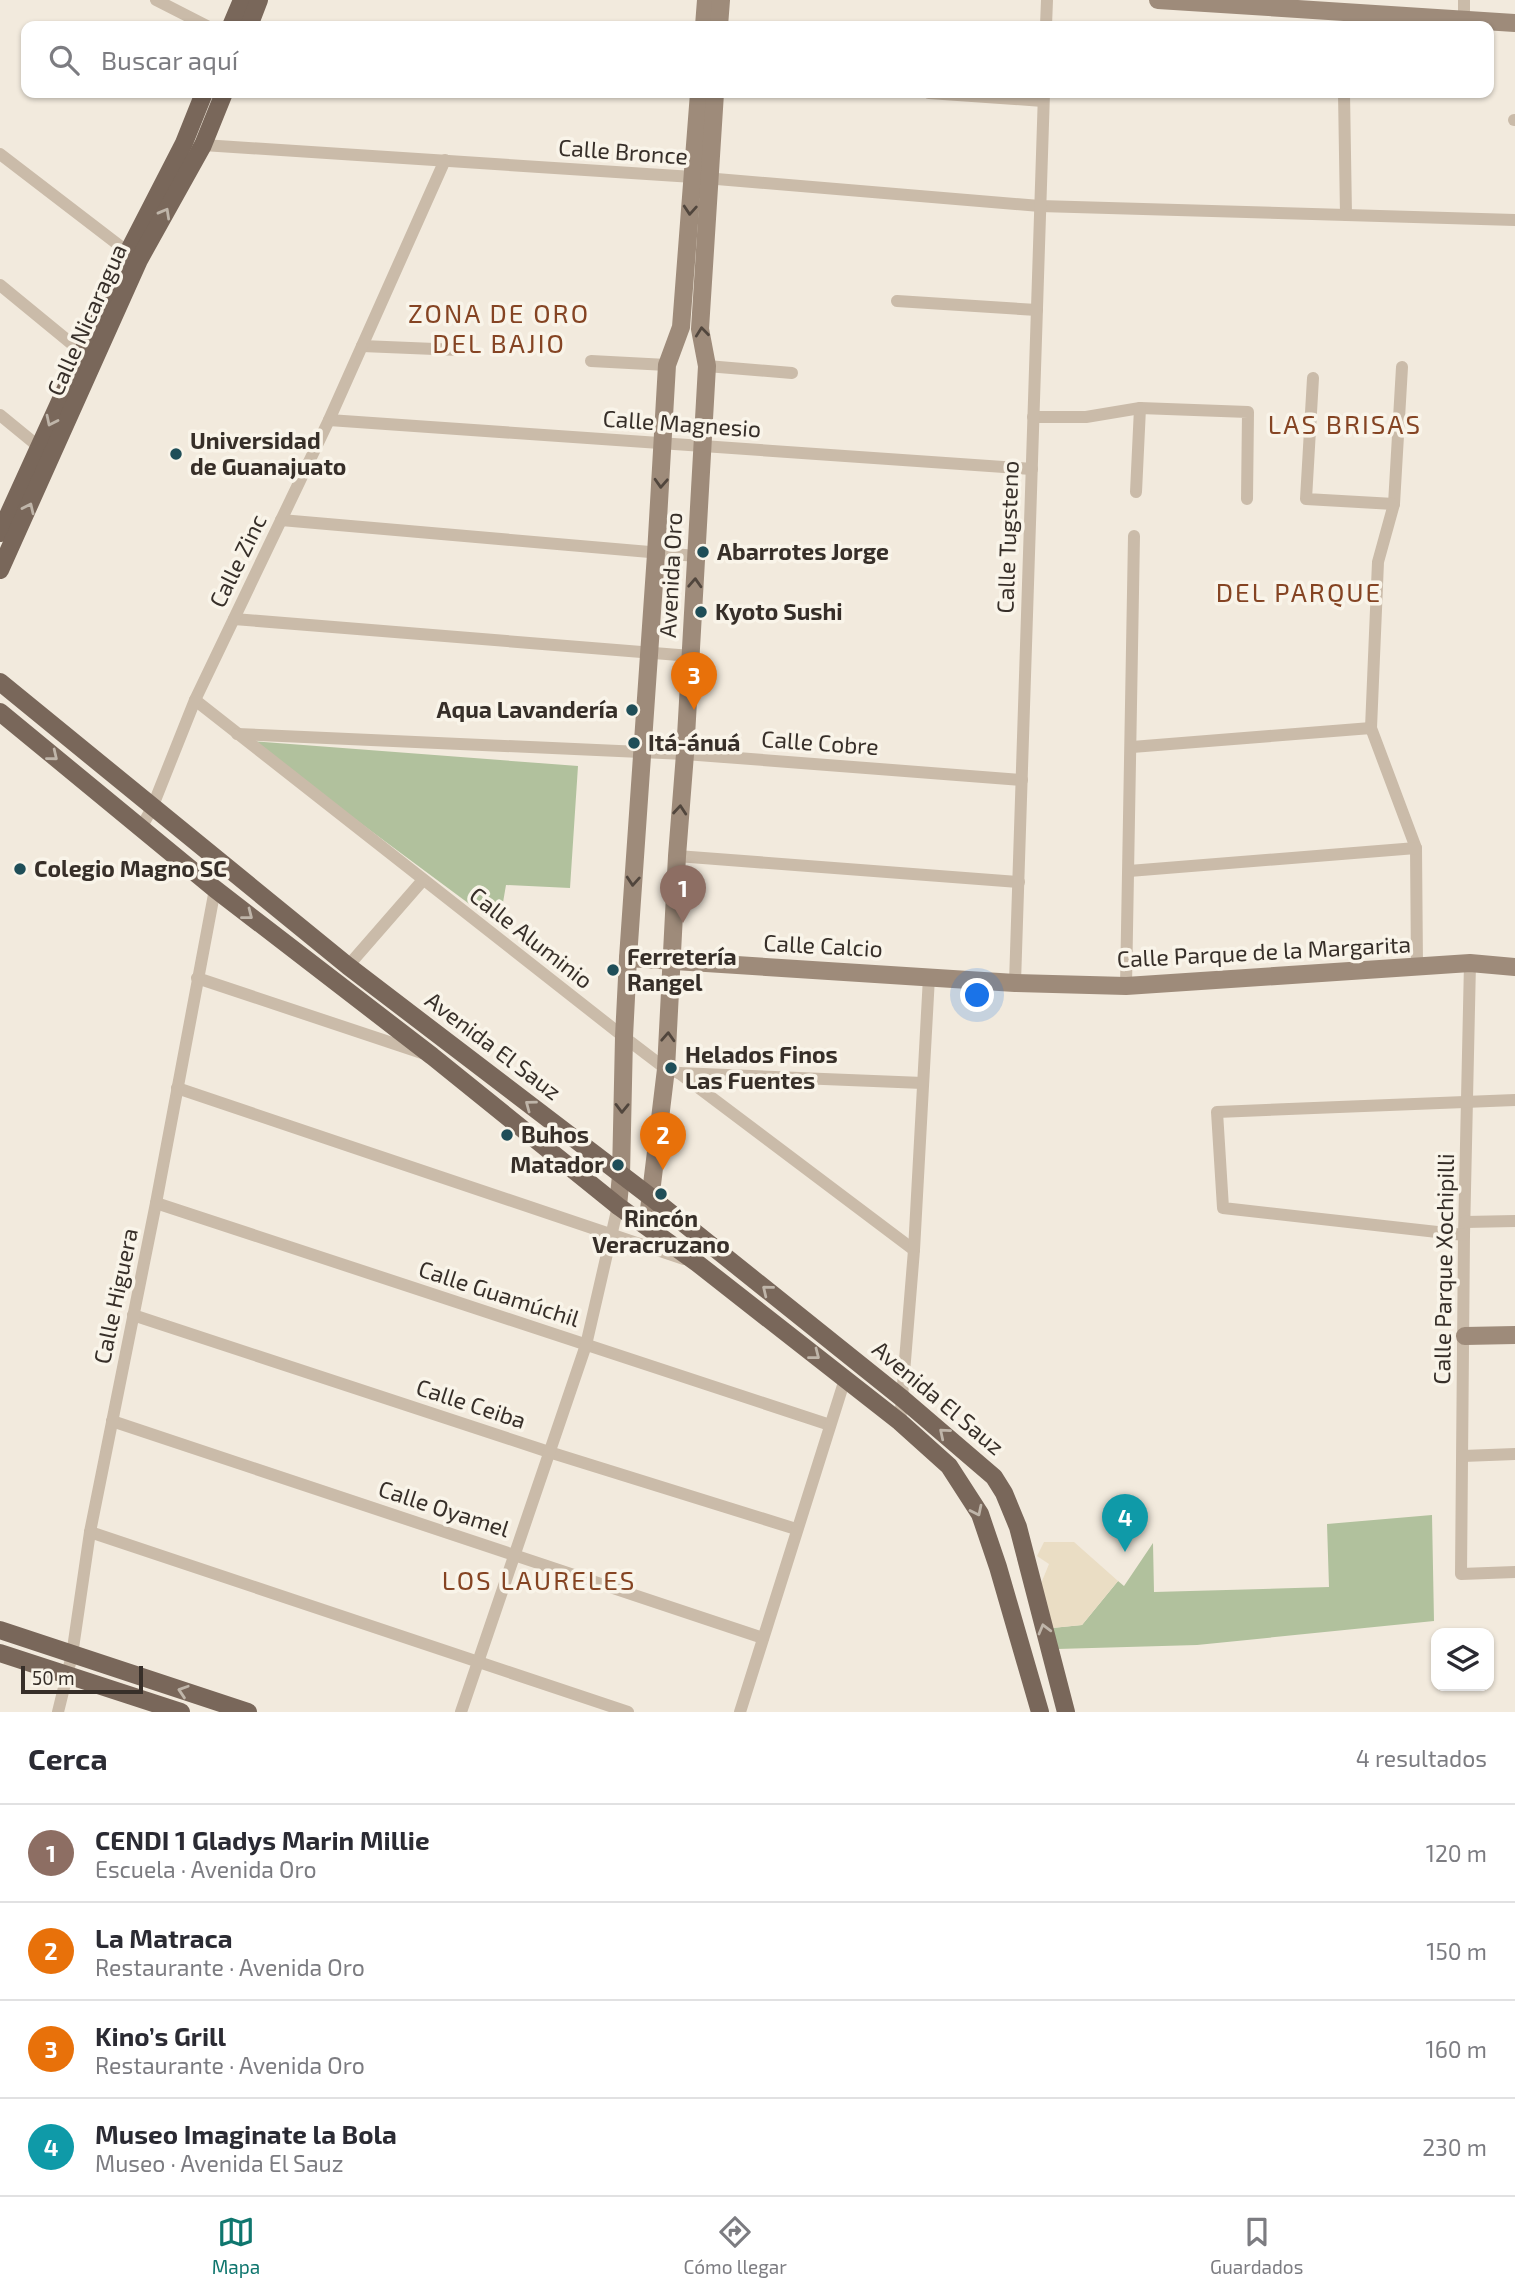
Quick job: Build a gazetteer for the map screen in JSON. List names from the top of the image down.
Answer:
{
  "streets": {
    "main road": [
      "Calle Nicaragua",
      "Avenida Oro",
      "Calle Calcio",
      "Calle Parque de la Margarita",
      "Avenida El Sauz"
    ],
    "street": [
      "Calle Bronce",
      "Calle Magnesio",
      "Calle Tugsteno",
      "Calle Zinc",
      "Calle Cobre",
      "Calle Aluminio",
      "Calle Parque Xochipilli",
      "Calle Guamúchil",
      "Calle Higuera",
      "Calle Ceiba",
      "Calle Oyamel"
    ]
  },
  "crossings": [
    ["Calle Bronce", "Calle Nicaragua"],
    ["Calle Bronce", "Calle Tugsteno"],
    ["Calle Bronce", "Calle Zinc"],
    ["Calle Bronce", "Avenida Oro"],
    ["Calle Magnesio", "Calle Tugsteno"],
    ["Calle Magnesio", "Calle Zinc"],
    ["Calle Magnesio", "Avenida Oro"],
    ["Calle Tugsteno", "Calle Cobre"],
    ["Calle Tugsteno", "Calle Calcio"],
    ["Calle Tugsteno", "Calle Parque de la Margarita"],
    ["Calle Zinc", "Calle Aluminio"],
    ["Calle Zinc", "Avenida El Sauz"],
    ["Avenida Oro", "Calle Cobre"],
    ["Avenida Oro", "Calle Aluminio"],
    ["Avenida Oro", "Calle Calcio"],
    ["Avenida Oro", "Avenida El Sauz"],
    ["Calle Cobre", "Calle Aluminio"],
    ["Calle Calcio", "Calle Parque de la Margarita"],
    ["Calle Parque de la Margarita", "Calle Parque Xochipilli"],
    ["Avenida El Sauz", "Calle Higuera"],
    ["Calle Guamúchil", "Calle Higuera"],
    ["Calle Higuera", "Calle Ceiba"],
    ["Calle Higuera", "Calle Oyamel"]
  ],
  "districts": [
    "ZONA DE ORO DEL BAJIO",
    "LAS BRISAS",
    "DEL PARQUE",
    "LOS LAURELES"
  ],
  "places": [
    "Universidad de Guanajuato",
    "Abarrotes Jorge",
    "Kyoto Sushi",
    "Aqua Lavandería",
    "Itá-ánuá",
    "Colegio Magno SC",
    "Ferretería Rangel",
    "Helados Finos Las Fuentes",
    "Buhos",
    "Matador",
    "Rincón Veracruzano"
  ],
  "scale_bar": "50 m",
  "page": {
    "search": "Buscar aquí",
    "pins": [
      "3",
      "1",
      "2",
      "4"
    ],
    "scale": "50 m",
    "heading": ["Cerca", "4 resultados"],
    "list": [
      {
        "mark": "1",
        "name": "CENDI 1 Gladys Marin Millie",
        "note": "Escuela · Avenida Oro",
        "value": "120 m"
      },
      {
        "mark": "2",
        "name": "La Matraca",
        "note": "Restaurante · Avenida Oro",
        "value": "150 m"
      },
      {
        "mark": "3",
        "name": "Kino’s Grill",
        "note": "Restaurante · Avenida Oro",
        "value": "160 m"
      },
      {
        "mark": "4",
        "name": "Museo Imaginate la Bola",
        "note": "Museo · Avenida El Sauz",
        "value": "230 m"
      }
    ],
    "nav": ["Mapa", "Cómo llegar", "Guardados"]
  }
}
